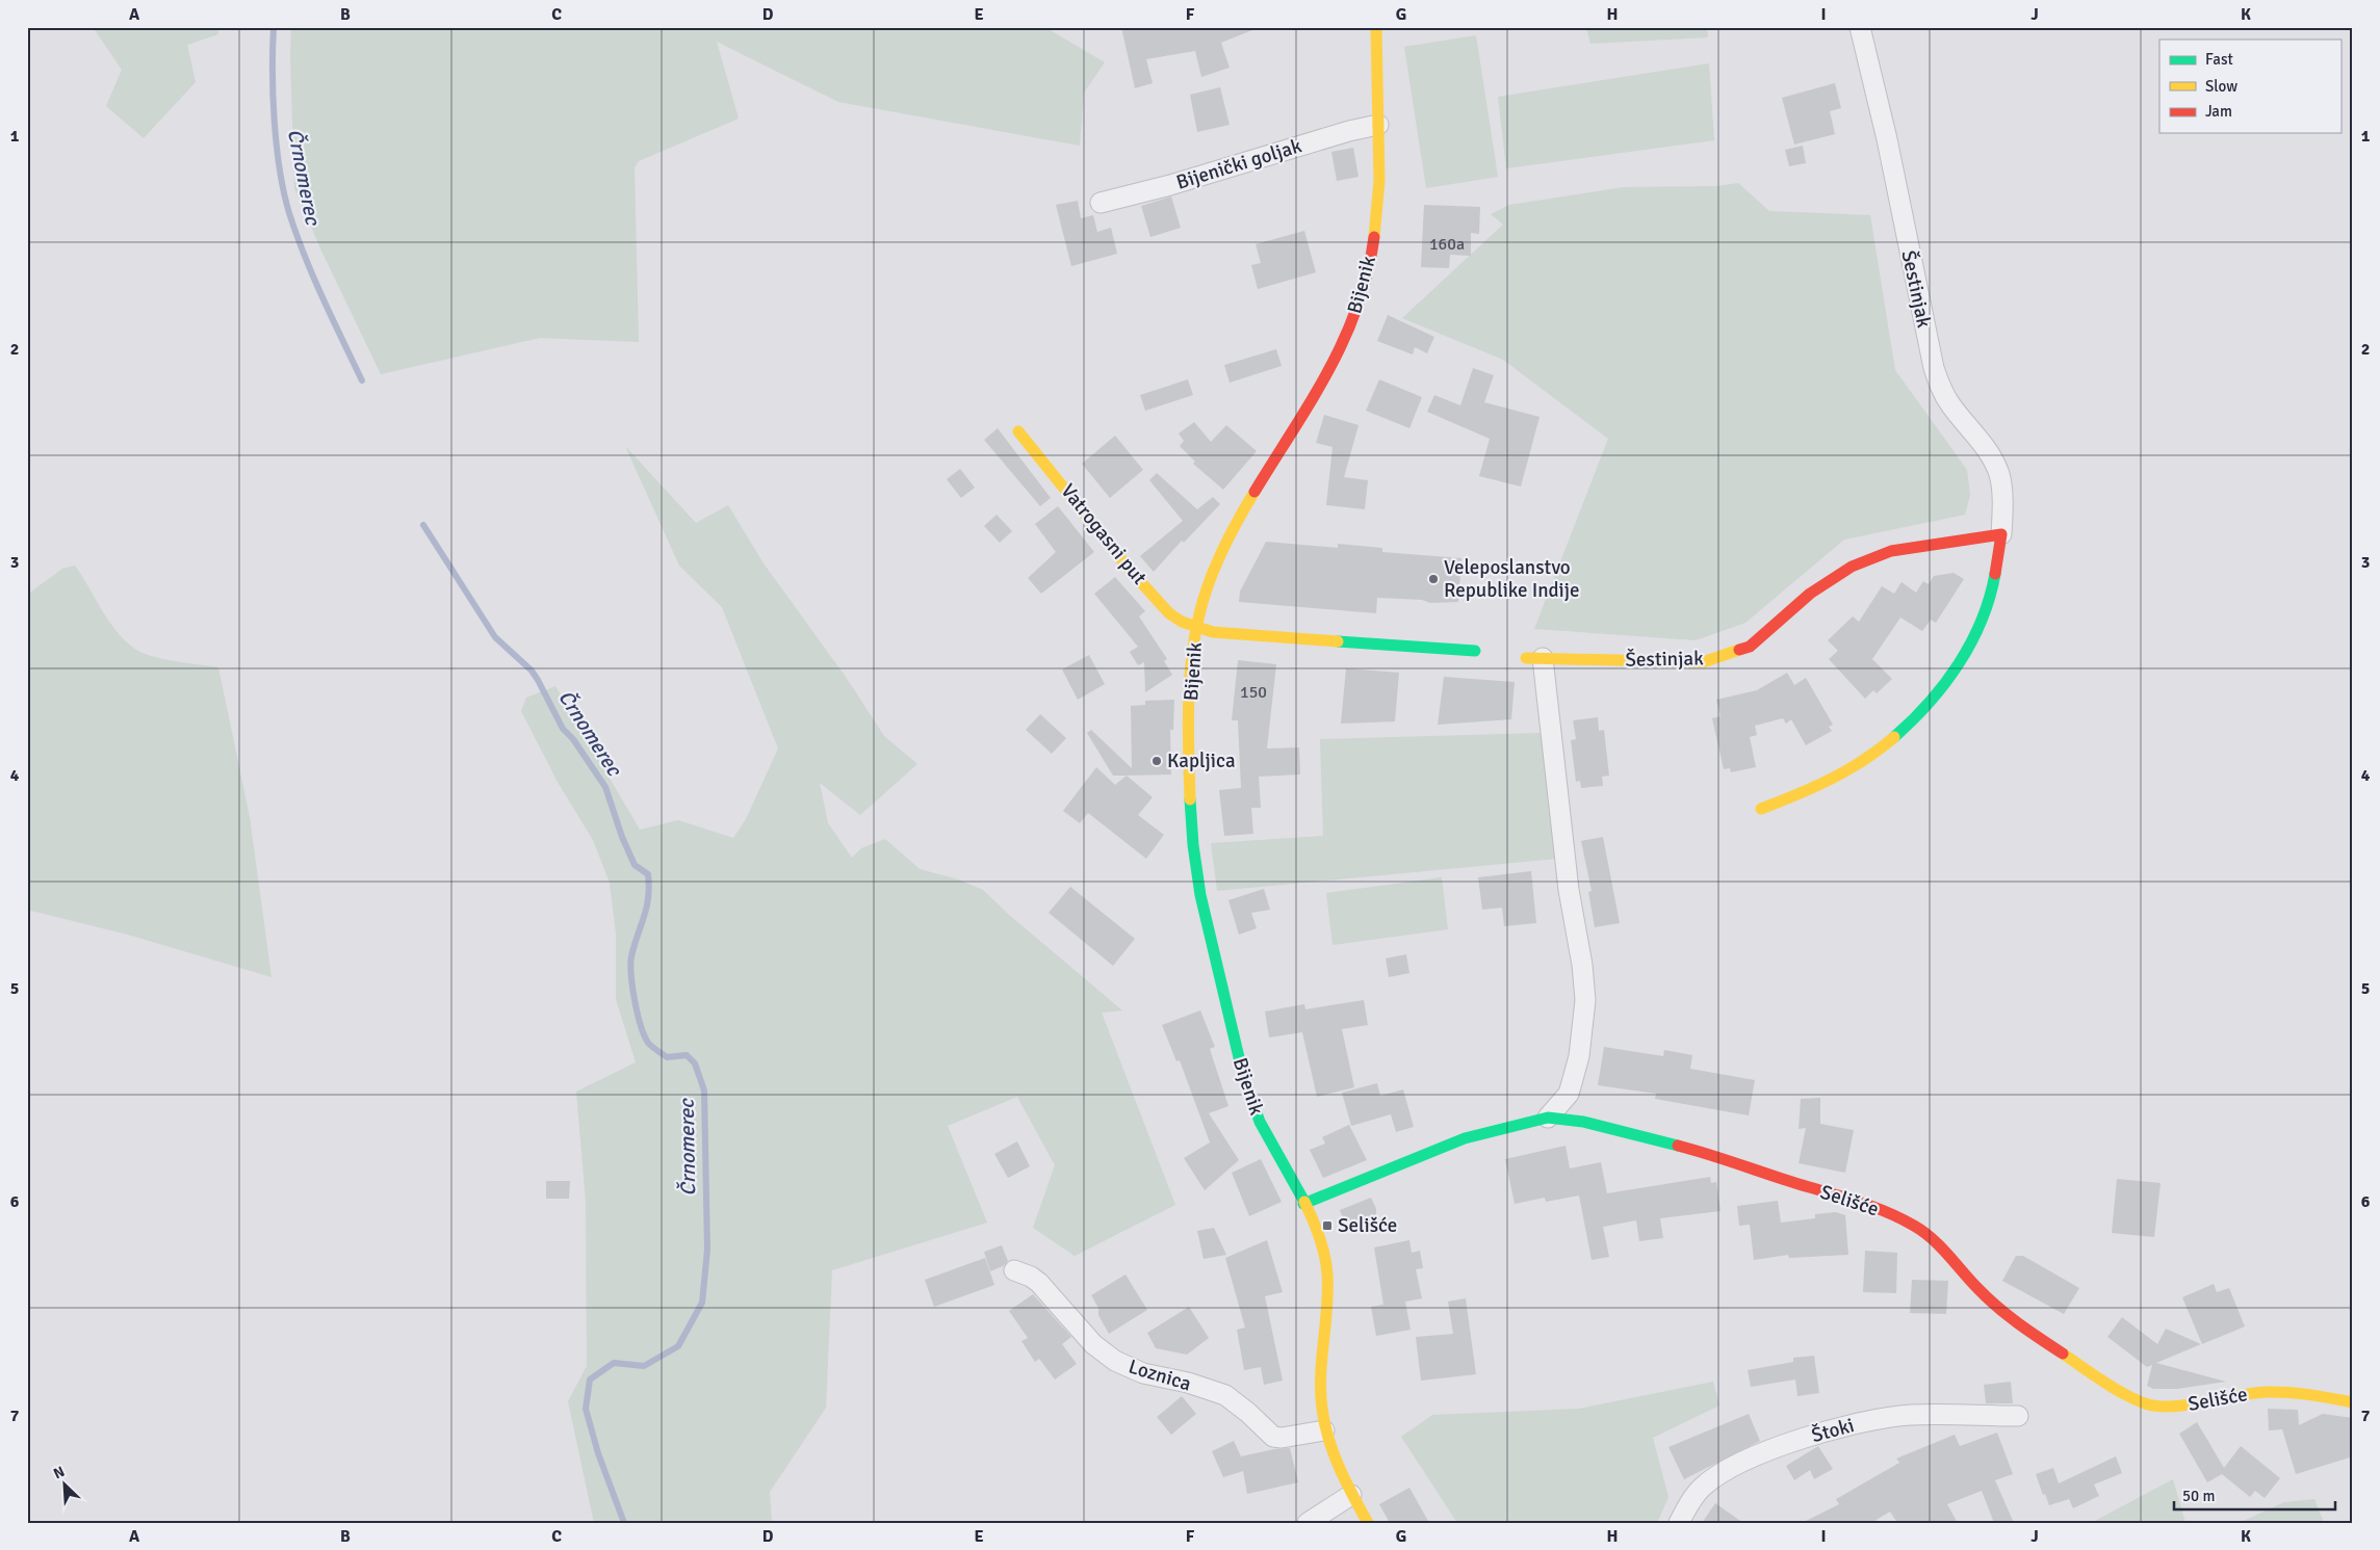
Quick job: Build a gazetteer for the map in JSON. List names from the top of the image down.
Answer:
{
  "streets": {
    "street": [
      "Bijenički goljak",
      "Bijenik",
      "Šestinjak",
      "Vatrogasni put",
      "Selišće",
      "Loznica",
      "Štoki"
    ]
  },
  "crossings": [
    ["Bijenički goljak", "Bijenik"],
    ["Bijenik", "Vatrogasni put"],
    ["Bijenik", "Selišće"],
    ["Bijenik", "Loznica"],
    ["Šestinjak", "Selišće"]
  ],
  "water": ["Črnomerec"],
  "places": {
    "other": ["Veleposlanstvo Republike Indije", "Kapljica"],
    "transit": ["Selišće"]
  },
  "house_numbers": ["160a", "150"],
  "legend": ["Fast", "Slow", "Jam"],
  "scale_bar": "50 m",
  "north": "top left",
  "grid": {
    "columns": [
      "A",
      "B",
      "C",
      "D",
      "E",
      "F",
      "G",
      "H",
      "I",
      "J",
      "K"
    ],
    "rows": [
      "1",
      "2",
      "3",
      "4",
      "5",
      "6",
      "7"
    ]
  }
}
